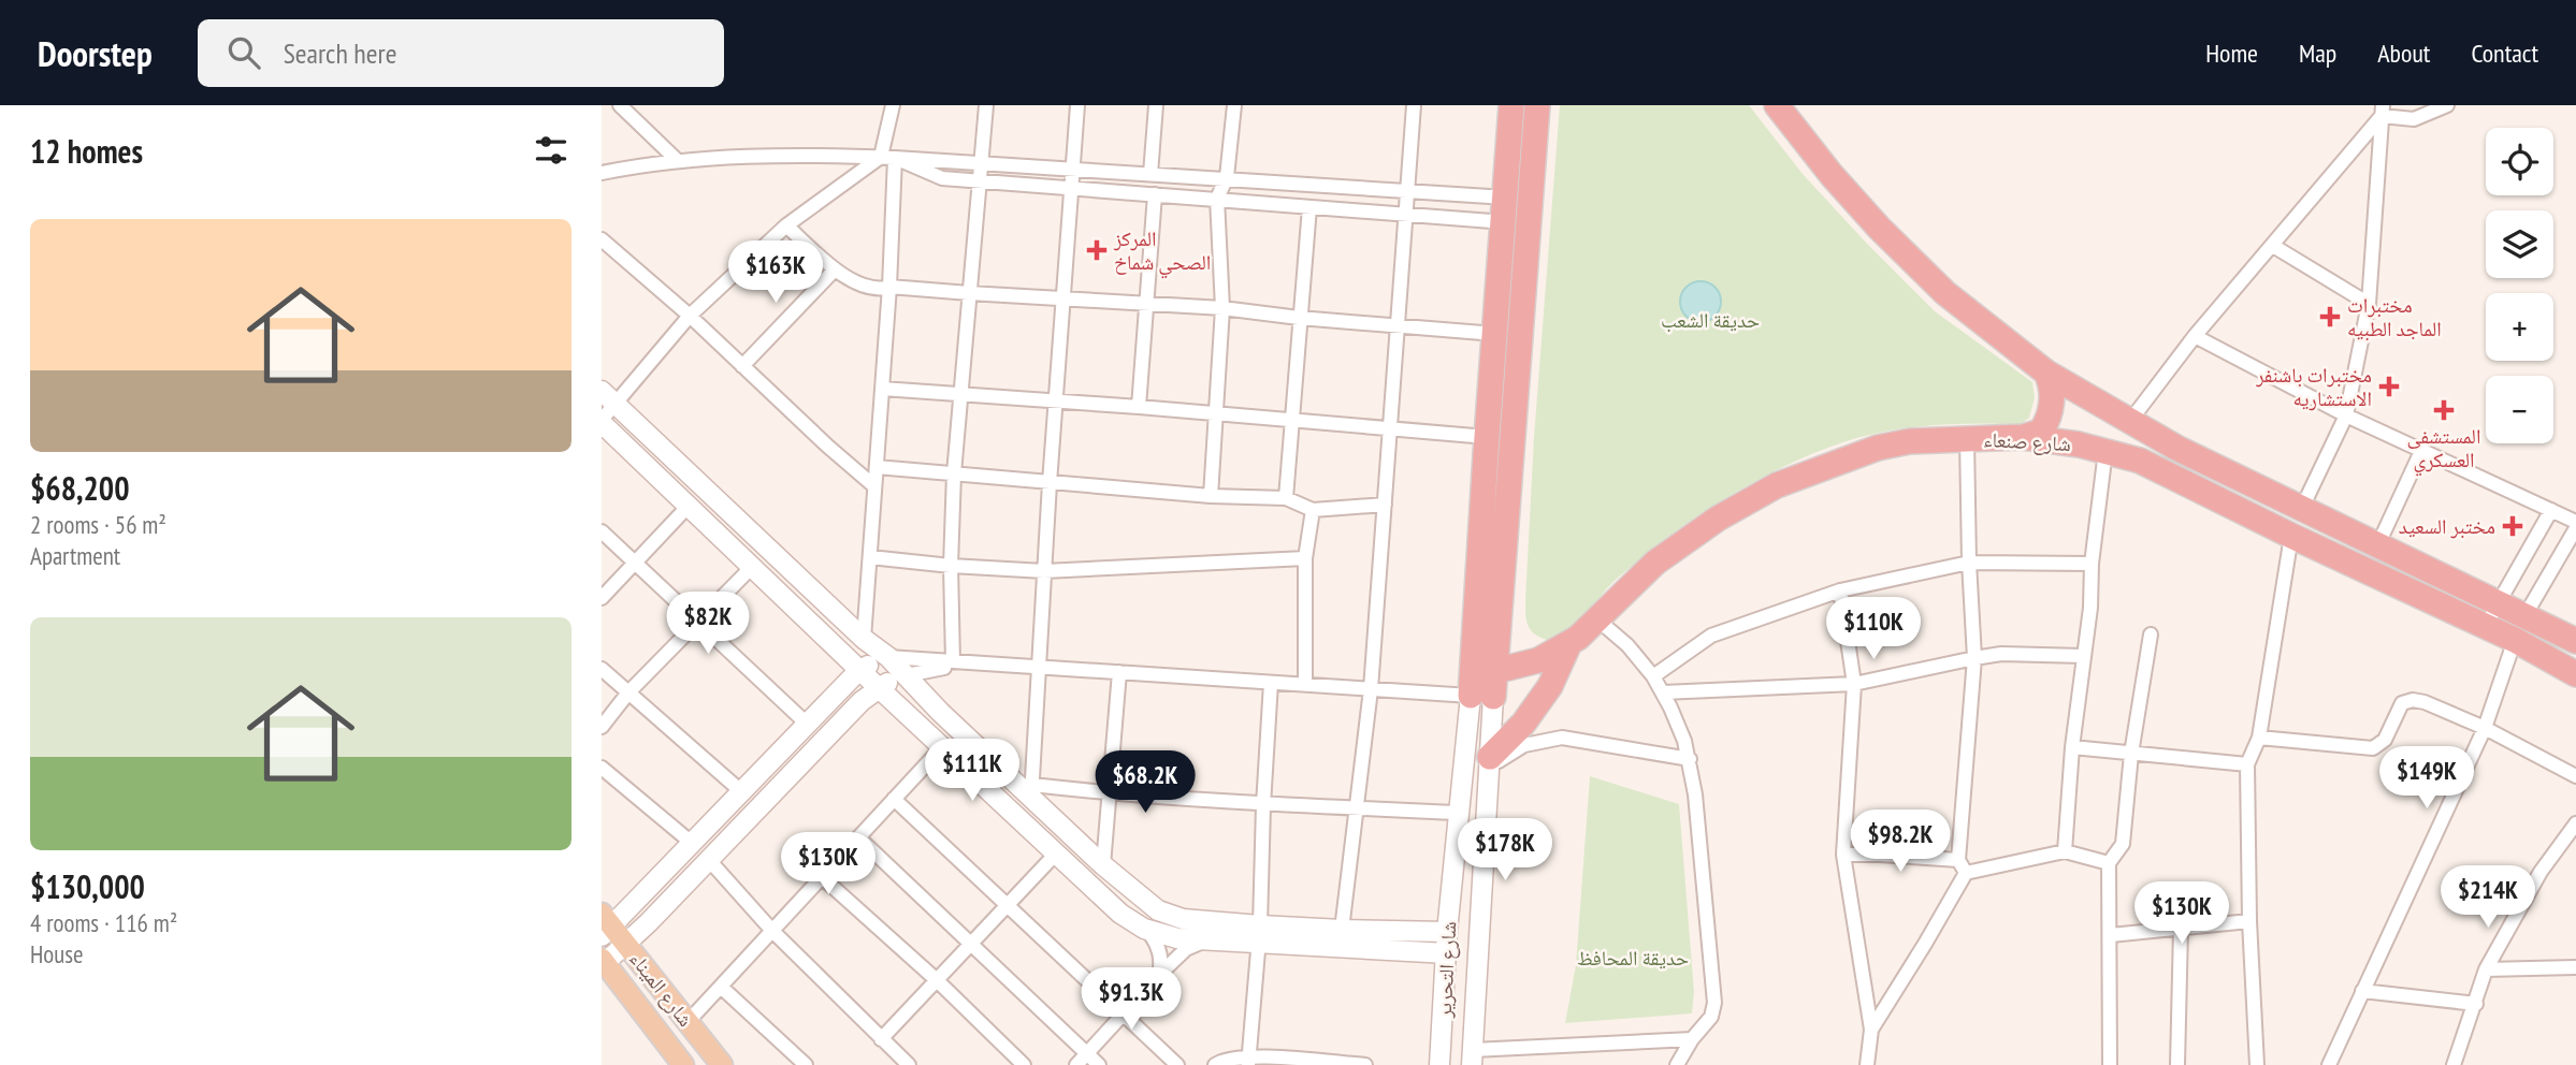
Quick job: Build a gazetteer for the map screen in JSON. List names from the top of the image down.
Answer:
{
  "streets": {
    "highway": ["شارع صنعاء"],
    "main road": ["شارع التحرير", "شارع الميناء"]
  },
  "parks": ["حديقة الشعب", "حديقة المحافظ"],
  "places": {
    "health": [
      "المركز الصحي شماخ",
      "مختبرات الماجد الطبيه",
      "مختبرات باشنفر الاستشاريه",
      "المستشفى العسكري",
      "مختبر السعيد"
    ]
  },
  "page": {
    "header": "Doorstep",
    "search": "Search here",
    "nav": [
      "Home",
      "Map",
      "About",
      "Contact"
    ],
    "heading": "12 homes",
    "map_buttons": ["+", "−"],
    "list": [
      {
        "name": "$68,200",
        "note": "2 rooms · 56 m² · Apartment"
      },
      {
        "name": "$130,000",
        "note": "4 rooms · 116 m² · House"
      }
    ],
    "price": [
      "$163K",
      "$82K",
      "$110K",
      "$111K",
      "$149K",
      "$68.2K",
      "$98.2K",
      "$178K",
      "$130K",
      "$214K",
      "$130K",
      "$91.3K"
    ]
  }
}
